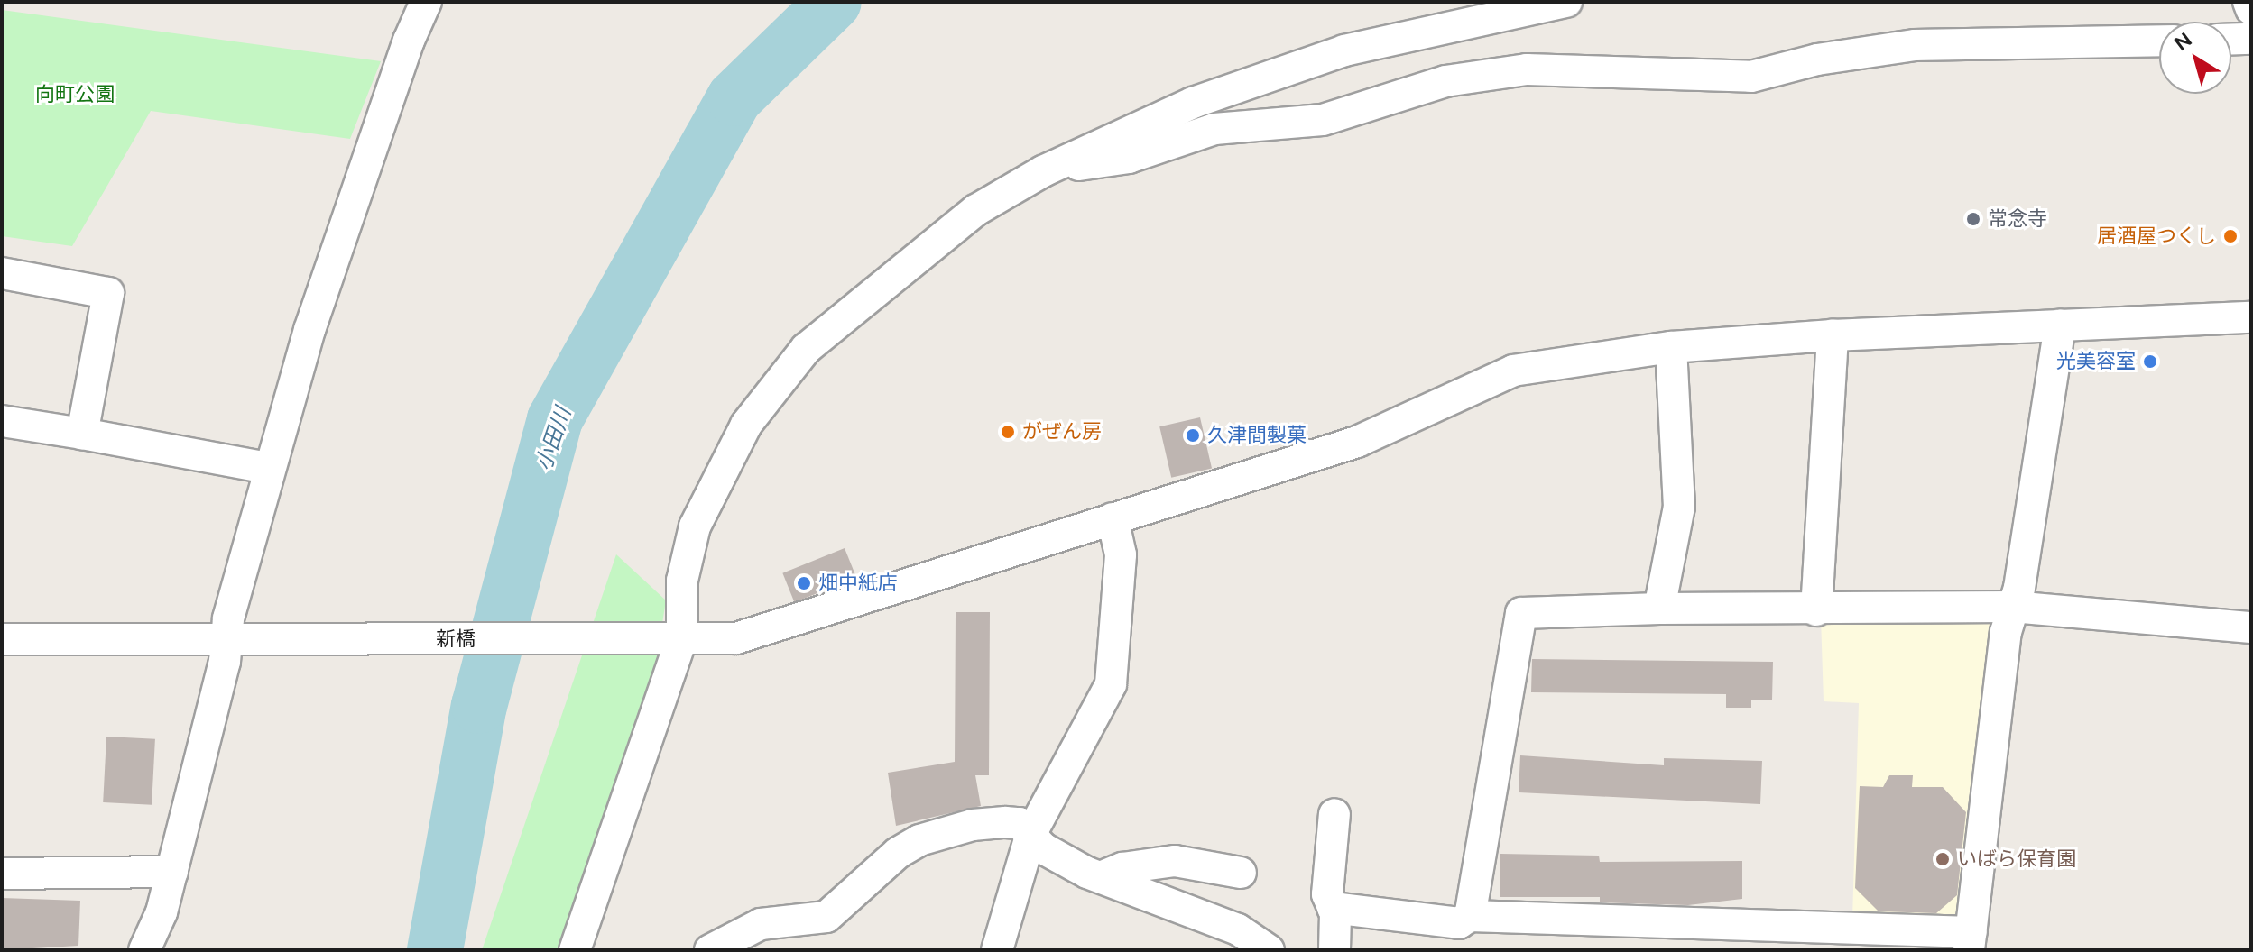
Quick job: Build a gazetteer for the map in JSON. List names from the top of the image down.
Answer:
{
  "streets": {
    "street": ["新橋"]
  },
  "water": ["小田川"],
  "parks": ["向町公園"],
  "places": [
    "常念寺",
    "居酒屋つくし",
    "光美容室",
    "がぜん房",
    "久津間製菓",
    "畑中紙店",
    "いばら保育園"
  ],
  "north": "top left"
}
